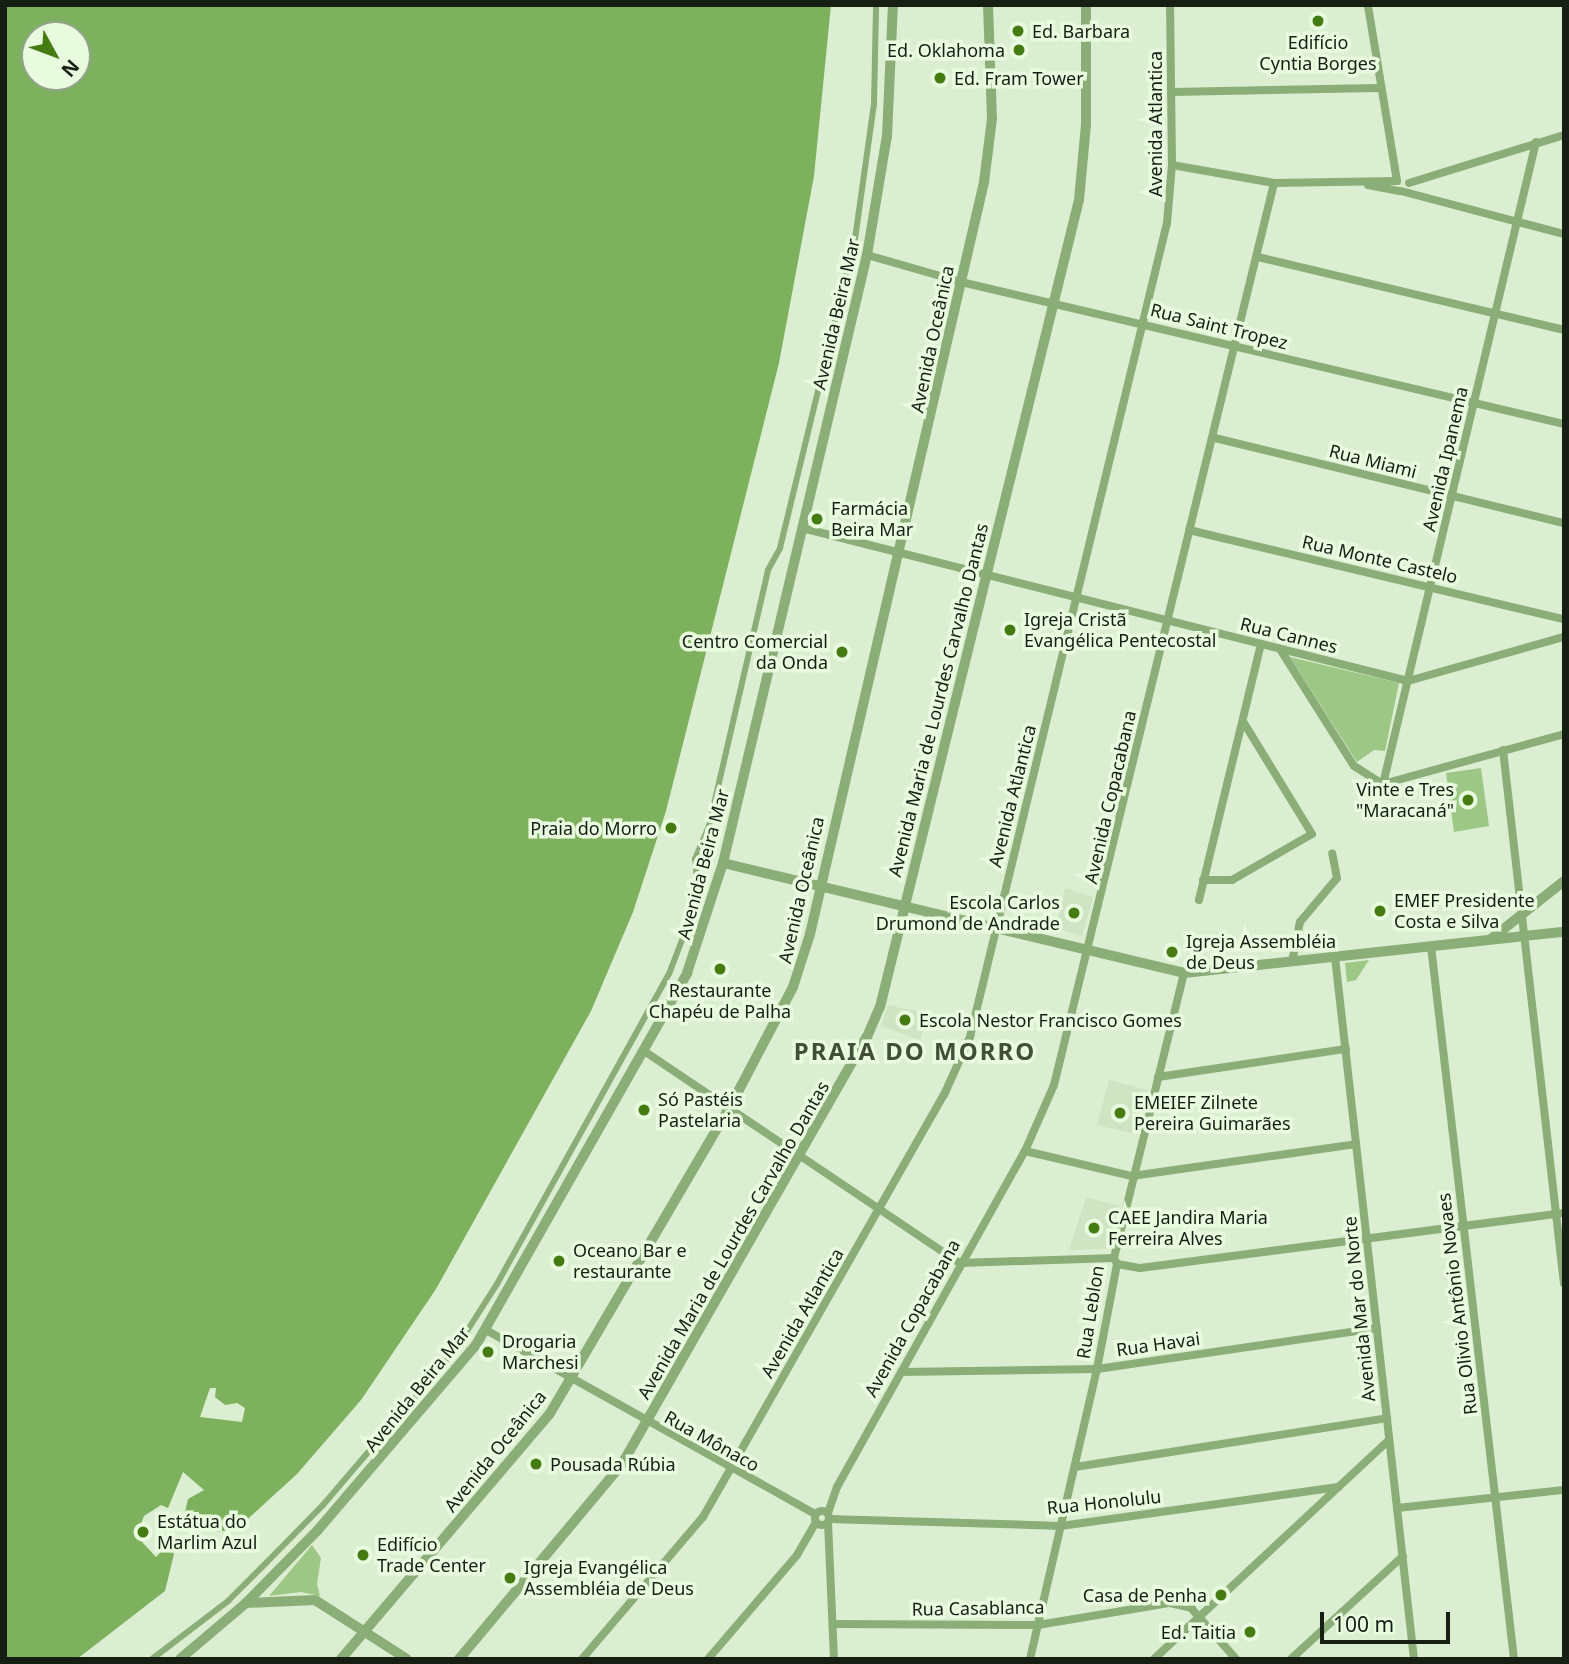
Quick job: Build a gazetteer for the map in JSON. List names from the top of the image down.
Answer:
{
  "streets": {
    "street": [
      "Avenida Atlantica",
      "Avenida Beira Mar",
      "Rua Saint Tropez",
      "Avenida Oceânica",
      "Avenida Ipanema",
      "Rua Miami",
      "Rua Monte Castelo",
      "Rua Cannes",
      "Avenida Maria de Lourdes Carvalho Dantas",
      "Avenida Copacabana",
      "Rua Olivio Antônio Novaes",
      "Avenida Mar do Norte",
      "Rua Leblon",
      "Rua Havai",
      "Rua Mônaco",
      "Rua Honolulu",
      "Rua Casablanca"
    ]
  },
  "crossings": [
    ["Avenida Atlantica", "Rua Saint Tropez"],
    ["Avenida Atlantica", "Rua Cannes"],
    ["Avenida Atlantica", "Rua Mônaco"],
    ["Avenida Beira Mar", "Rua Saint Tropez"],
    ["Avenida Beira Mar", "Rua Cannes"],
    ["Avenida Beira Mar", "Rua Mônaco"],
    ["Rua Saint Tropez", "Avenida Oceânica"],
    ["Rua Saint Tropez", "Avenida Ipanema"],
    ["Rua Saint Tropez", "Avenida Maria de Lourdes Carvalho Dantas"],
    ["Rua Saint Tropez", "Avenida Copacabana"],
    ["Avenida Oceânica", "Rua Cannes"],
    ["Avenida Oceânica", "Rua Mônaco"],
    ["Avenida Ipanema", "Rua Miami"],
    ["Avenida Ipanema", "Rua Monte Castelo"],
    ["Avenida Ipanema", "Rua Cannes"],
    ["Rua Miami", "Avenida Copacabana"],
    ["Rua Monte Castelo", "Avenida Copacabana"],
    ["Rua Cannes", "Avenida Maria de Lourdes Carvalho Dantas"],
    ["Rua Cannes", "Avenida Copacabana"],
    ["Avenida Maria de Lourdes Carvalho Dantas", "Rua Mônaco"],
    ["Avenida Copacabana", "Rua Havai"],
    ["Avenida Copacabana", "Rua Mônaco"],
    ["Avenida Copacabana", "Rua Honolulu"],
    ["Avenida Mar do Norte", "Rua Havai"],
    ["Rua Leblon", "Rua Havai"],
    ["Rua Leblon", "Rua Honolulu"],
    ["Rua Leblon", "Rua Casablanca"],
    ["Rua Mônaco", "Rua Honolulu"]
  ],
  "districts": ["PRAIA DO MORRO"],
  "places": [
    "Edifício Cyntia Borges",
    "Ed. Barbara",
    "Ed. Oklahoma",
    "Ed. Fram Tower",
    "Farmácia Beira Mar",
    "Igreja Cristã Evangélica Pentecostal",
    "Centro Comercial da Onda",
    "Vinte e Tres \"Maracaná\"",
    "Praia do Morro",
    "EMEF Presidente Costa e Silva",
    "Escola Carlos Drumond de Andrade",
    "Igreja Assembléia de Deus",
    "Restaurante Chapéu de Palha",
    "Escola Nestor Francisco Gomes",
    "Só Pastéis Pastelaria",
    "EMEIEF Zilnete Pereira Guimarães",
    "CAEE Jandira Maria Ferreira Alves",
    "Oceano Bar e restaurante",
    "Drogaria Marchesi",
    "Pousada Rúbia",
    "Estátua do Marlim Azul",
    "Edifício Trade Center",
    "Igreja Evangélica Assembléia de Deus",
    "Casa de Penha",
    "Ed. Taitia"
  ],
  "scale_bar": "100 m",
  "north": "bottom right"
}
